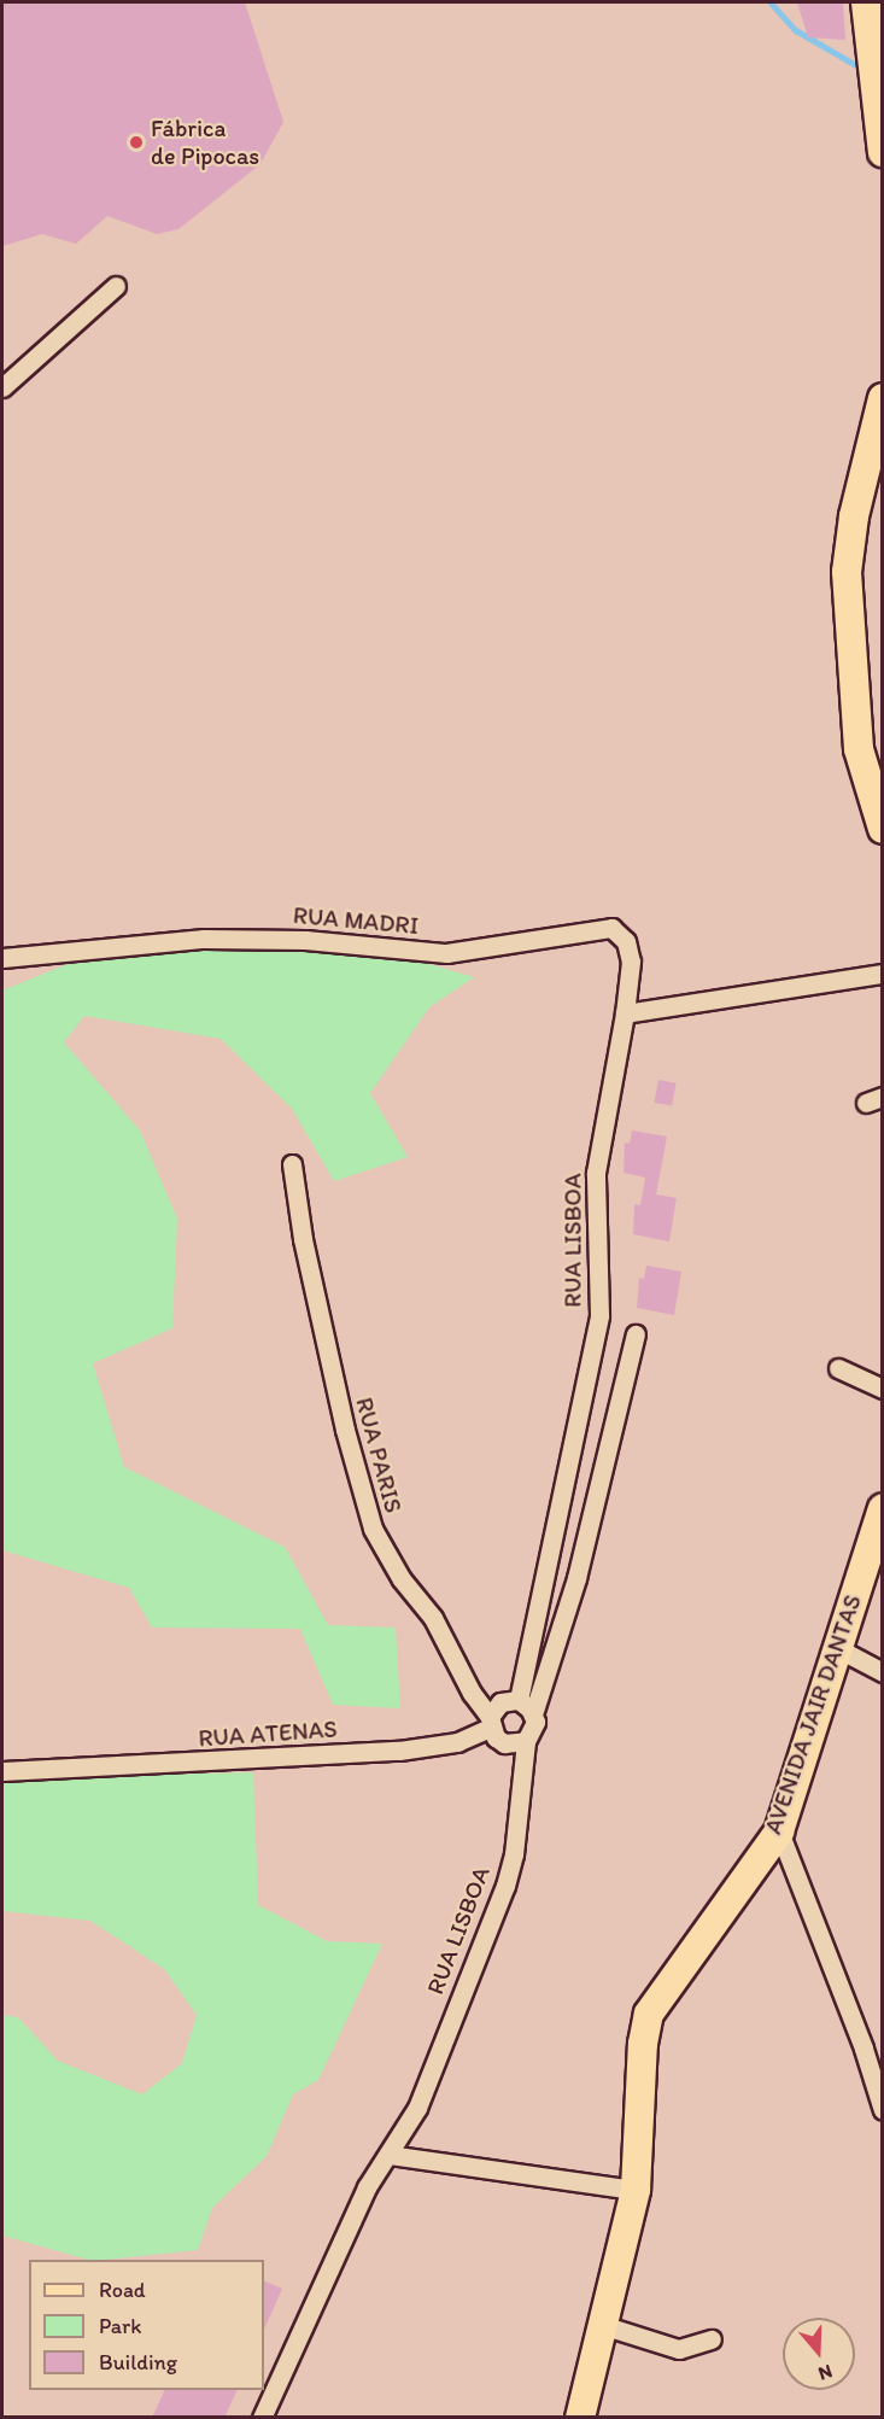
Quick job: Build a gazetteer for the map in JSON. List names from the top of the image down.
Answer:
{
  "streets": {
    "main road": ["AVENIDA JAIR DANTAS"],
    "street": [
      "RUA MADRI",
      "RUA LISBOA",
      "RUA PARIS",
      "RUA ATENAS"
    ]
  },
  "crossings": [
    ["RUA MADRI", "RUA LISBOA"],
    ["RUA LISBOA", "RUA PARIS"],
    ["RUA LISBOA", "RUA ATENAS"],
    ["RUA PARIS", "RUA ATENAS"]
  ],
  "places": ["Fábrica de Pipocas"],
  "legend": ["Road", "Park", "Building"],
  "north": "bottom"
}
